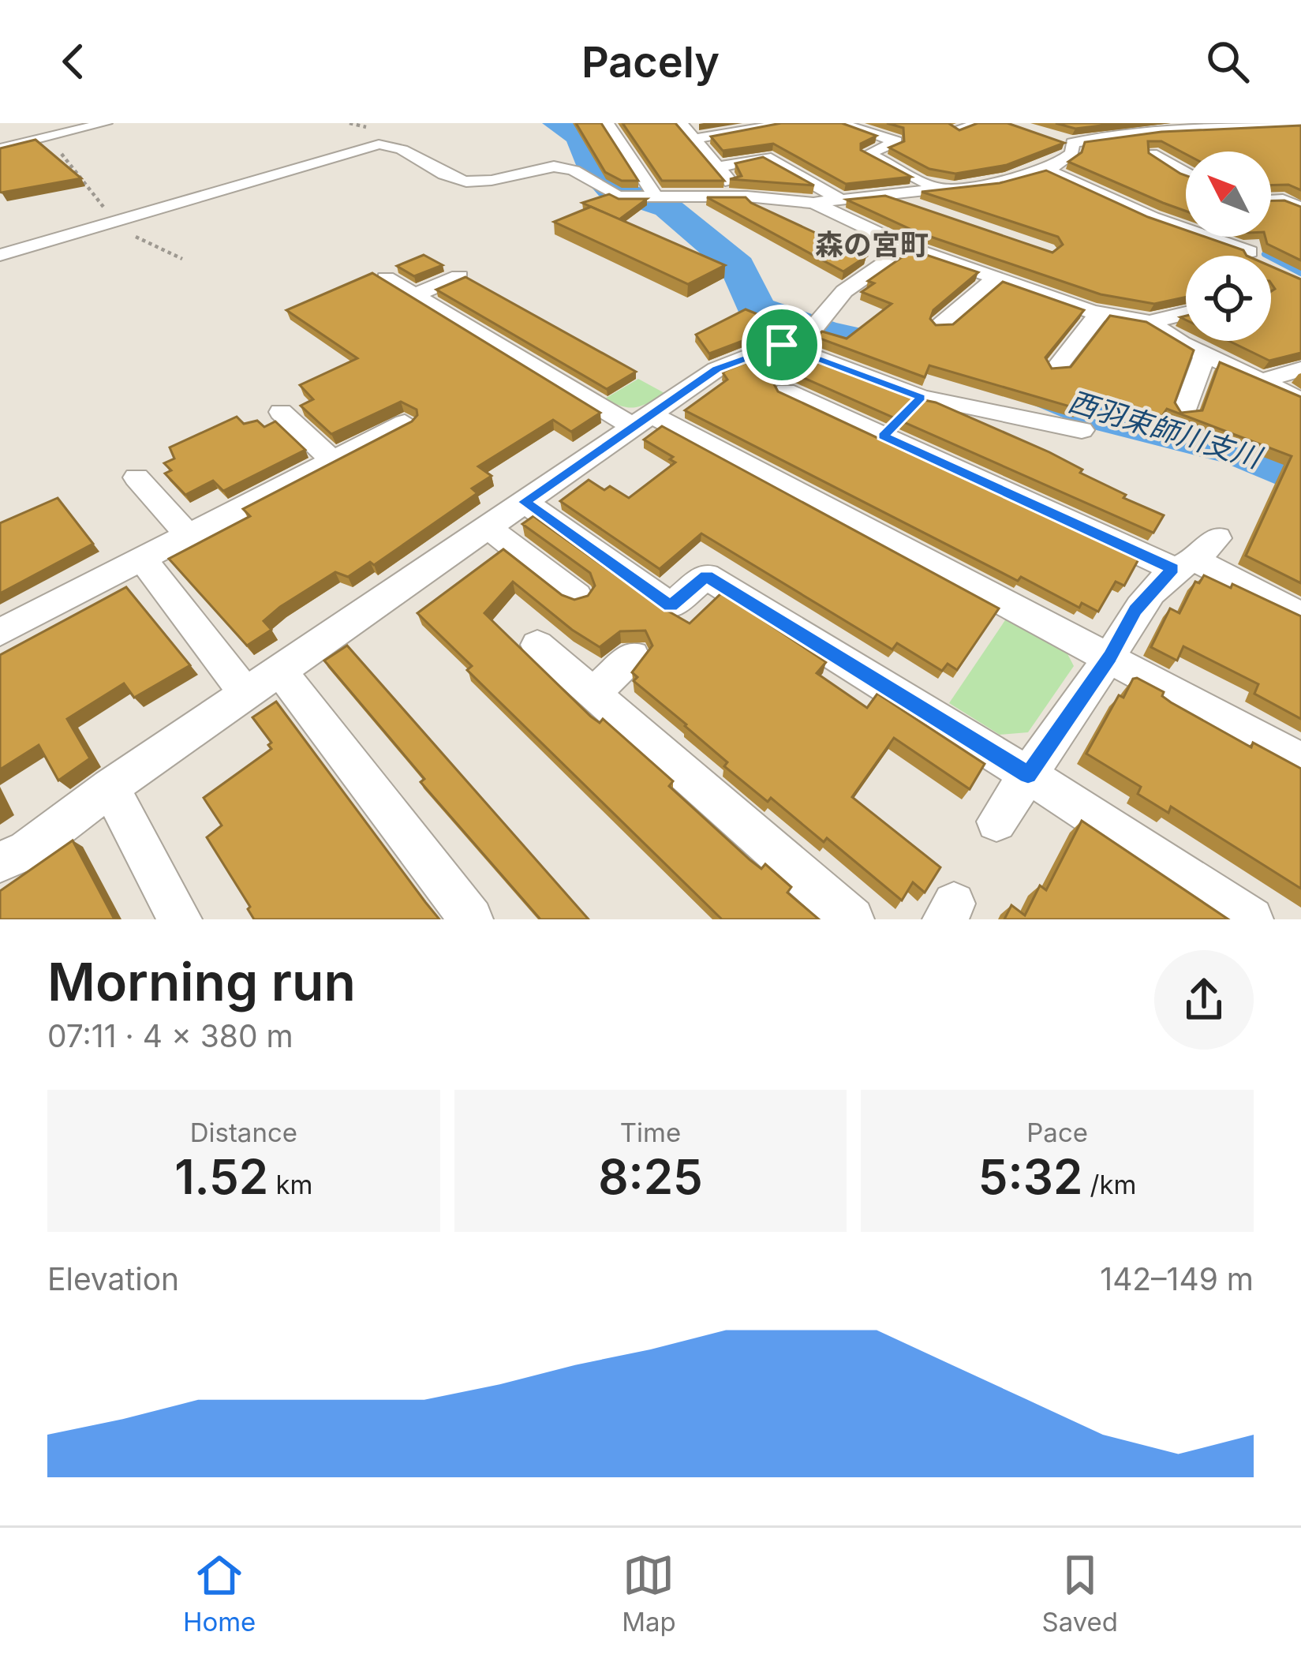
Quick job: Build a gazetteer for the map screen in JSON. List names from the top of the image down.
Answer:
{
  "districts": ["森の宮町"],
  "water": ["西羽束師川支川"],
  "north": "top left",
  "page": {
    "header": "Pacely",
    "heading": ["Morning run", "07:11 · 4 × 380 m"],
    "stats": [
      ["Distance", "1.52 km"],
      ["Time", "8:25"],
      ["Pace", "5:32 /km"]
    ],
    "chart": ["Elevation", "142–149 m"],
    "tabs": ["Home", "Map", "Saved"]
  }
}
